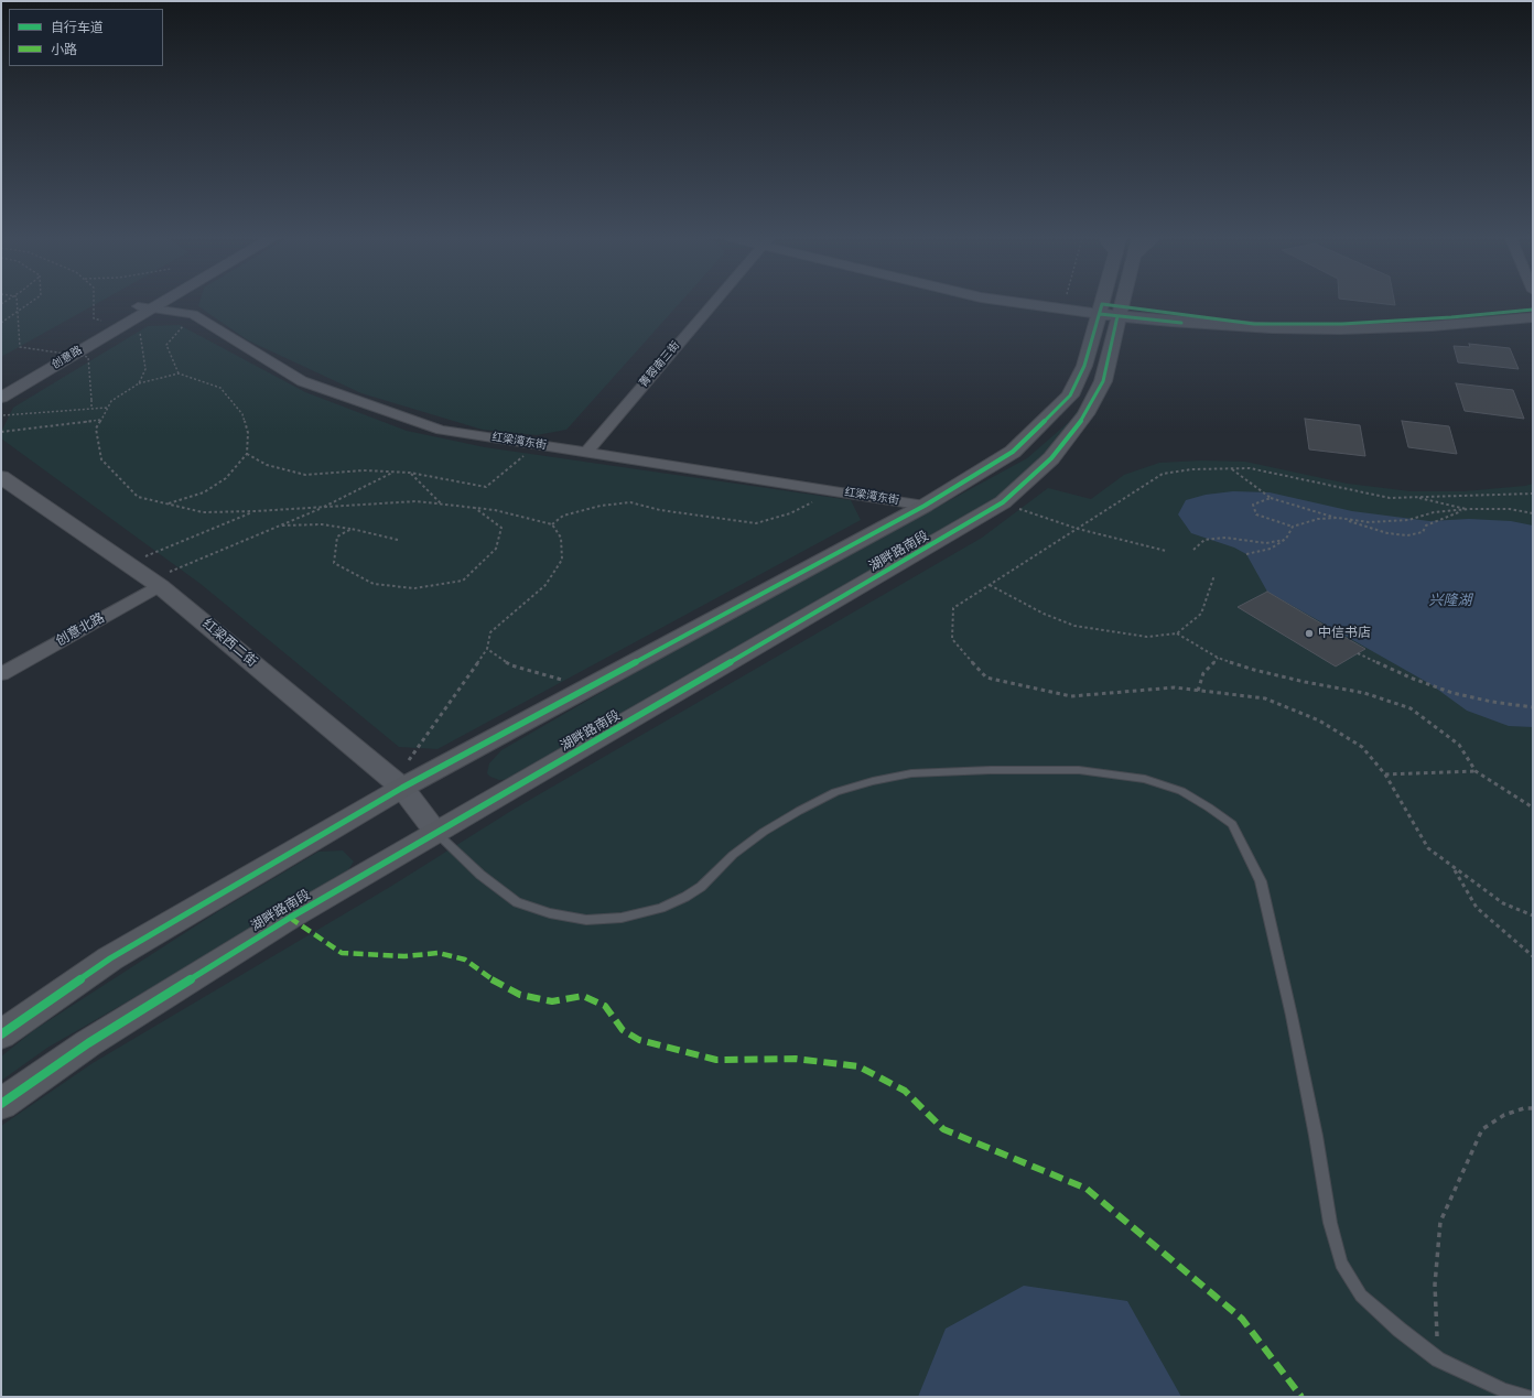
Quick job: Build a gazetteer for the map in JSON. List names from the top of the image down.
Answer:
{
  "streets": {
    "main road": ["湖畔路南段"],
    "street": [
      "创意路",
      "菁蓉南三街",
      "红梁湾东街",
      "创意北路",
      "红梁西二街"
    ]
  },
  "crossings": [
    ["创意路", "红梁湾东街"],
    ["菁蓉南三街", "红梁湾东街"],
    ["湖畔路南段", "红梁西二街"],
    ["创意北路", "红梁西二街"]
  ],
  "water": ["兴隆湖"],
  "places": ["中信书店"],
  "legend": ["自行车道", "小路"]
}
